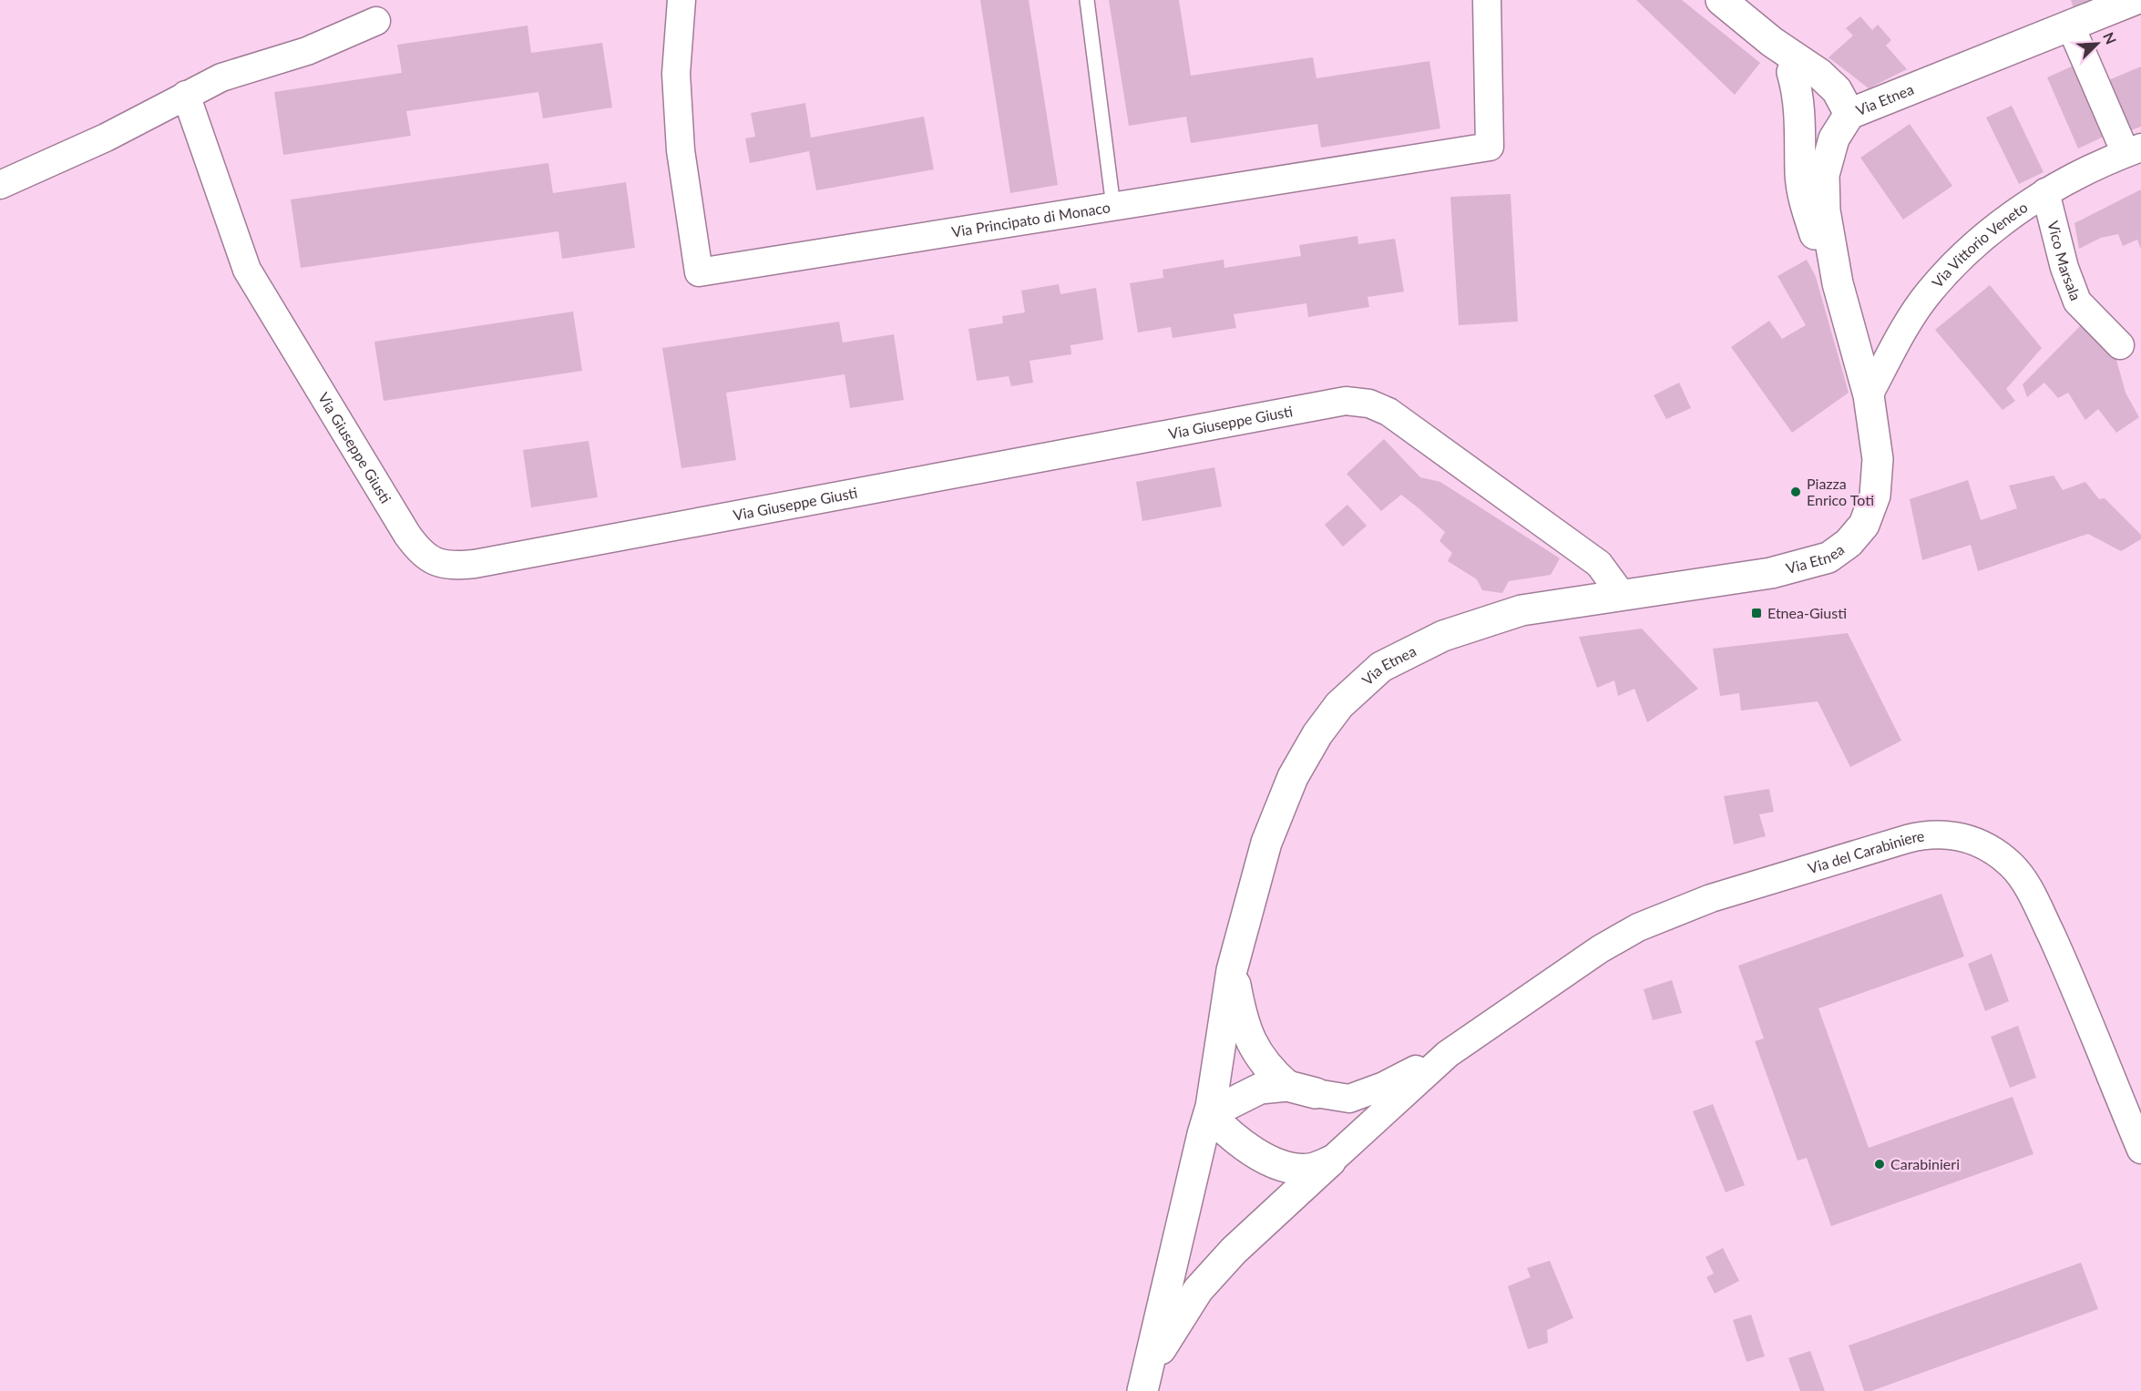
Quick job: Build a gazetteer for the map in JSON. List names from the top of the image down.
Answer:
{
  "streets": {
    "main road": ["Via Etnea"],
    "street": [
      "Via Principato di Monaco",
      "Via Vittorio Veneto",
      "Vico Marsala",
      "Via Giuseppe Giusti",
      "Via del Carabiniere"
    ]
  },
  "crossings": [
    ["Via Etnea", "Via Vittorio Veneto"],
    ["Via Etnea", "Via Giuseppe Giusti"],
    ["Via Vittorio Veneto", "Vico Marsala"]
  ],
  "places": {
    "other": ["Piazza Enrico Toti", "Carabinieri"],
    "transit": ["Etnea-Giusti"]
  },
  "north": "top right"
}
